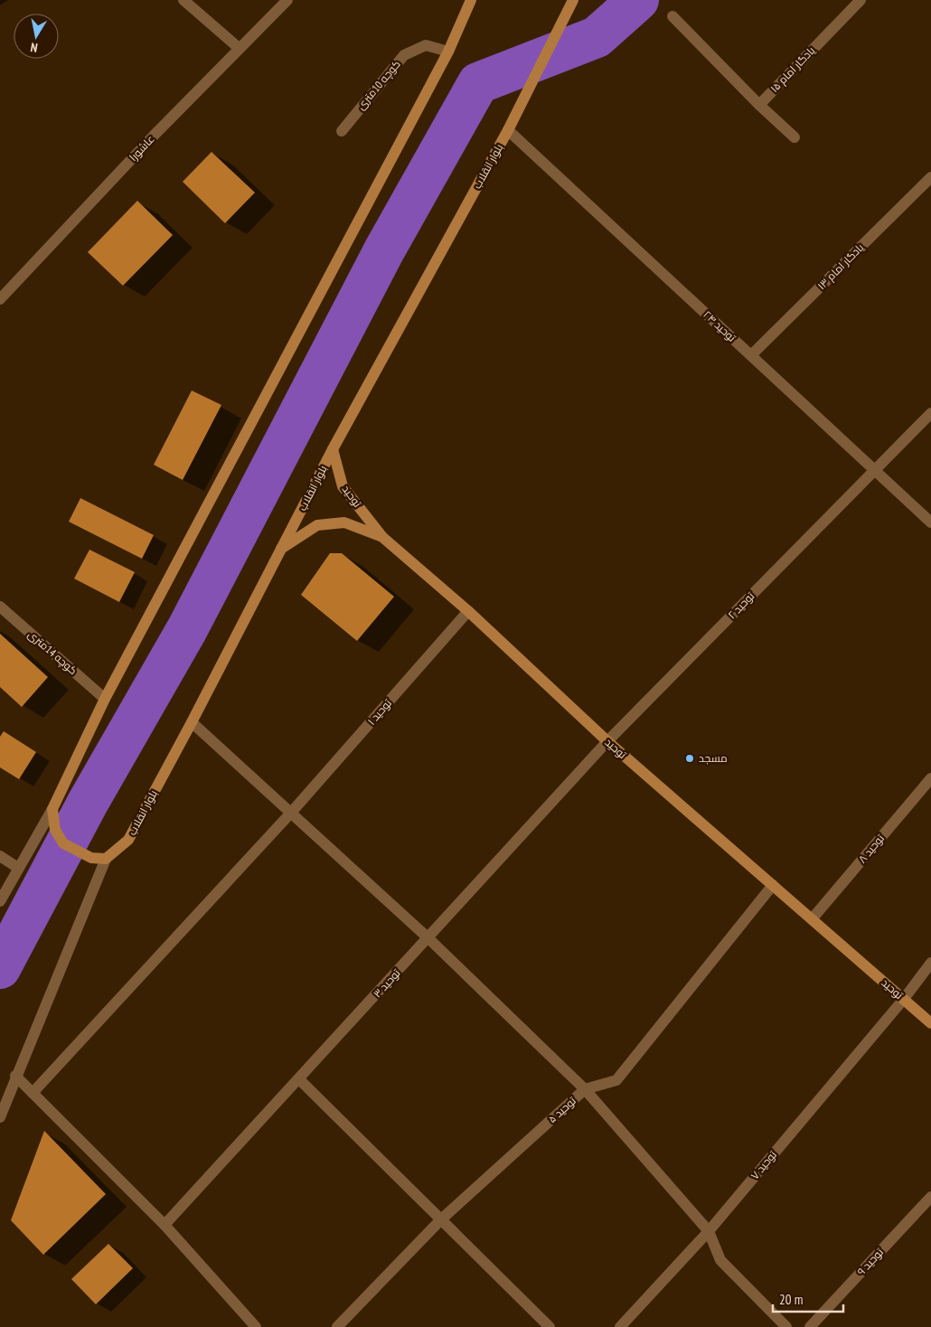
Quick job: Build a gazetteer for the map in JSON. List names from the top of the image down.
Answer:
{
  "streets": {
    "main road": ["بلوار انقلاب", "توحید"],
    "street": [
      "یادگار امام ۱۵",
      "کوچه 10متری",
      "عاشورا",
      "یادگار امام ۱۳",
      "توحید ۲۴",
      "توحید ۲",
      "کوچه 14متری",
      "توحید ۱",
      "توحید ۸",
      "توحید ۳",
      "توحید ۵",
      "توحید ۷",
      "توحید ۹"
    ]
  },
  "crossings": [
    ["بلوار انقلاب", "توحید ۲۴"],
    ["بلوار انقلاب", "توحید"],
    ["یادگار امام ۱۳", "توحید ۲۴"],
    ["توحید ۲۴", "توحید ۲"],
    ["توحید", "توحید ۲"],
    ["توحید", "توحید ۱"],
    ["توحید", "توحید ۸"],
    ["توحید", "توحید ۳"],
    ["توحید", "توحید ۵"],
    ["توحید", "توحید ۷"],
    ["توحید ۲", "توحید ۳"]
  ],
  "places": ["مسجد"],
  "scale_bar": "20 m",
  "north": "bottom"
}
